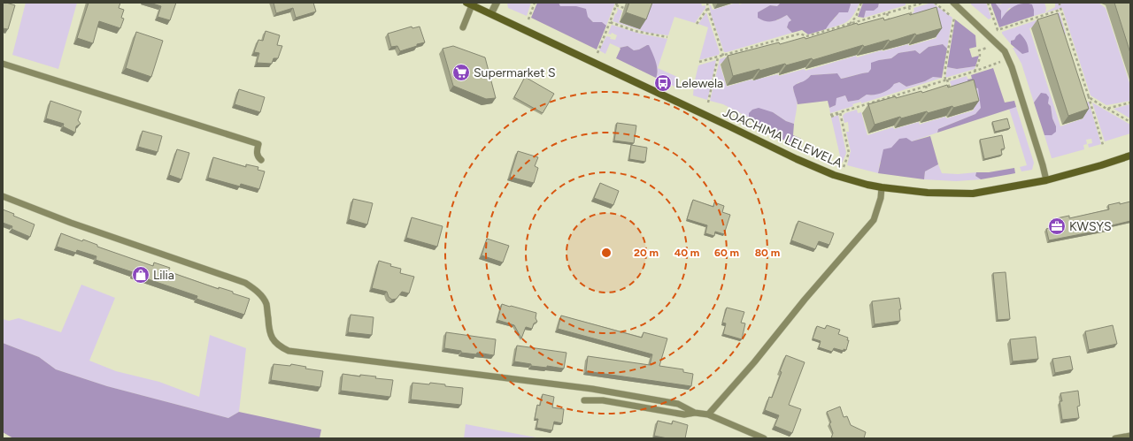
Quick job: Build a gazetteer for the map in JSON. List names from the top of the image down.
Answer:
{
  "streets": {
    "street": ["JOACHIMA LELEWELA"]
  },
  "places": {
    "supermarket": ["Supermarket S"],
    "bus stop": ["Lelewela"],
    "office": ["KWSYS"],
    "shop": ["Lilia"]
  },
  "rings": [
    "20 m",
    "40 m",
    "60 m",
    "80 m"
  ]
}
